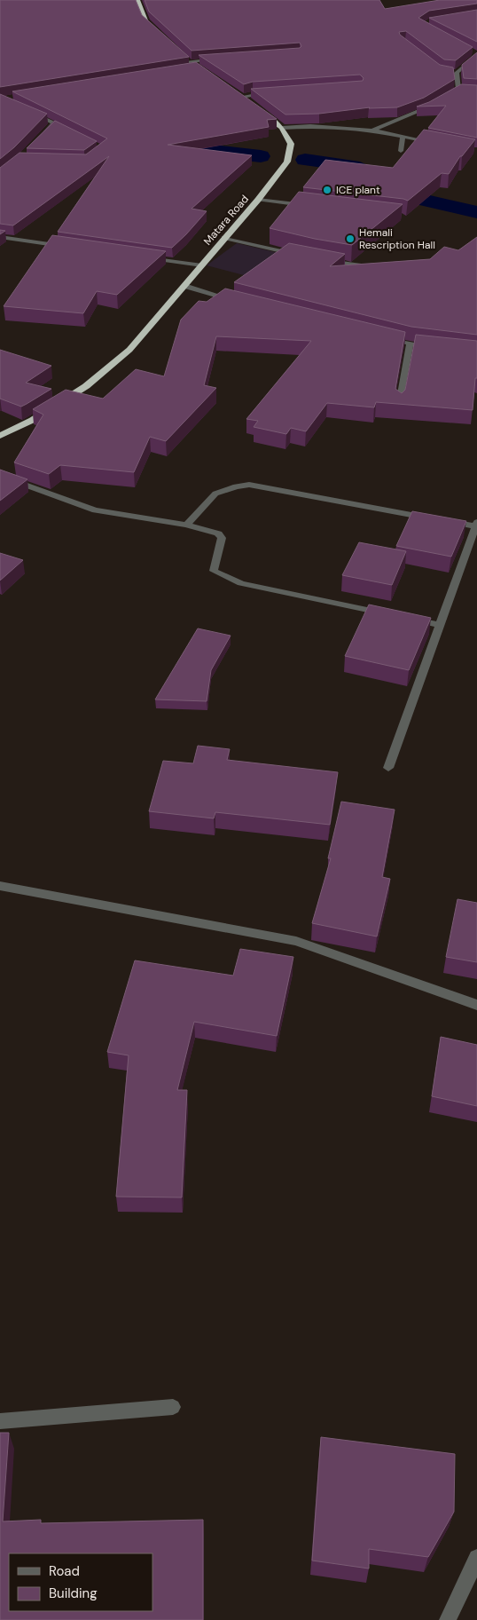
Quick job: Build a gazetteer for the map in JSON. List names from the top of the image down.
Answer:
{
  "streets": {
    "highway": ["Matara Road"]
  },
  "places": ["ICE plant", "Hemali Rescription Hall"],
  "legend": ["Road", "Building"]
}
